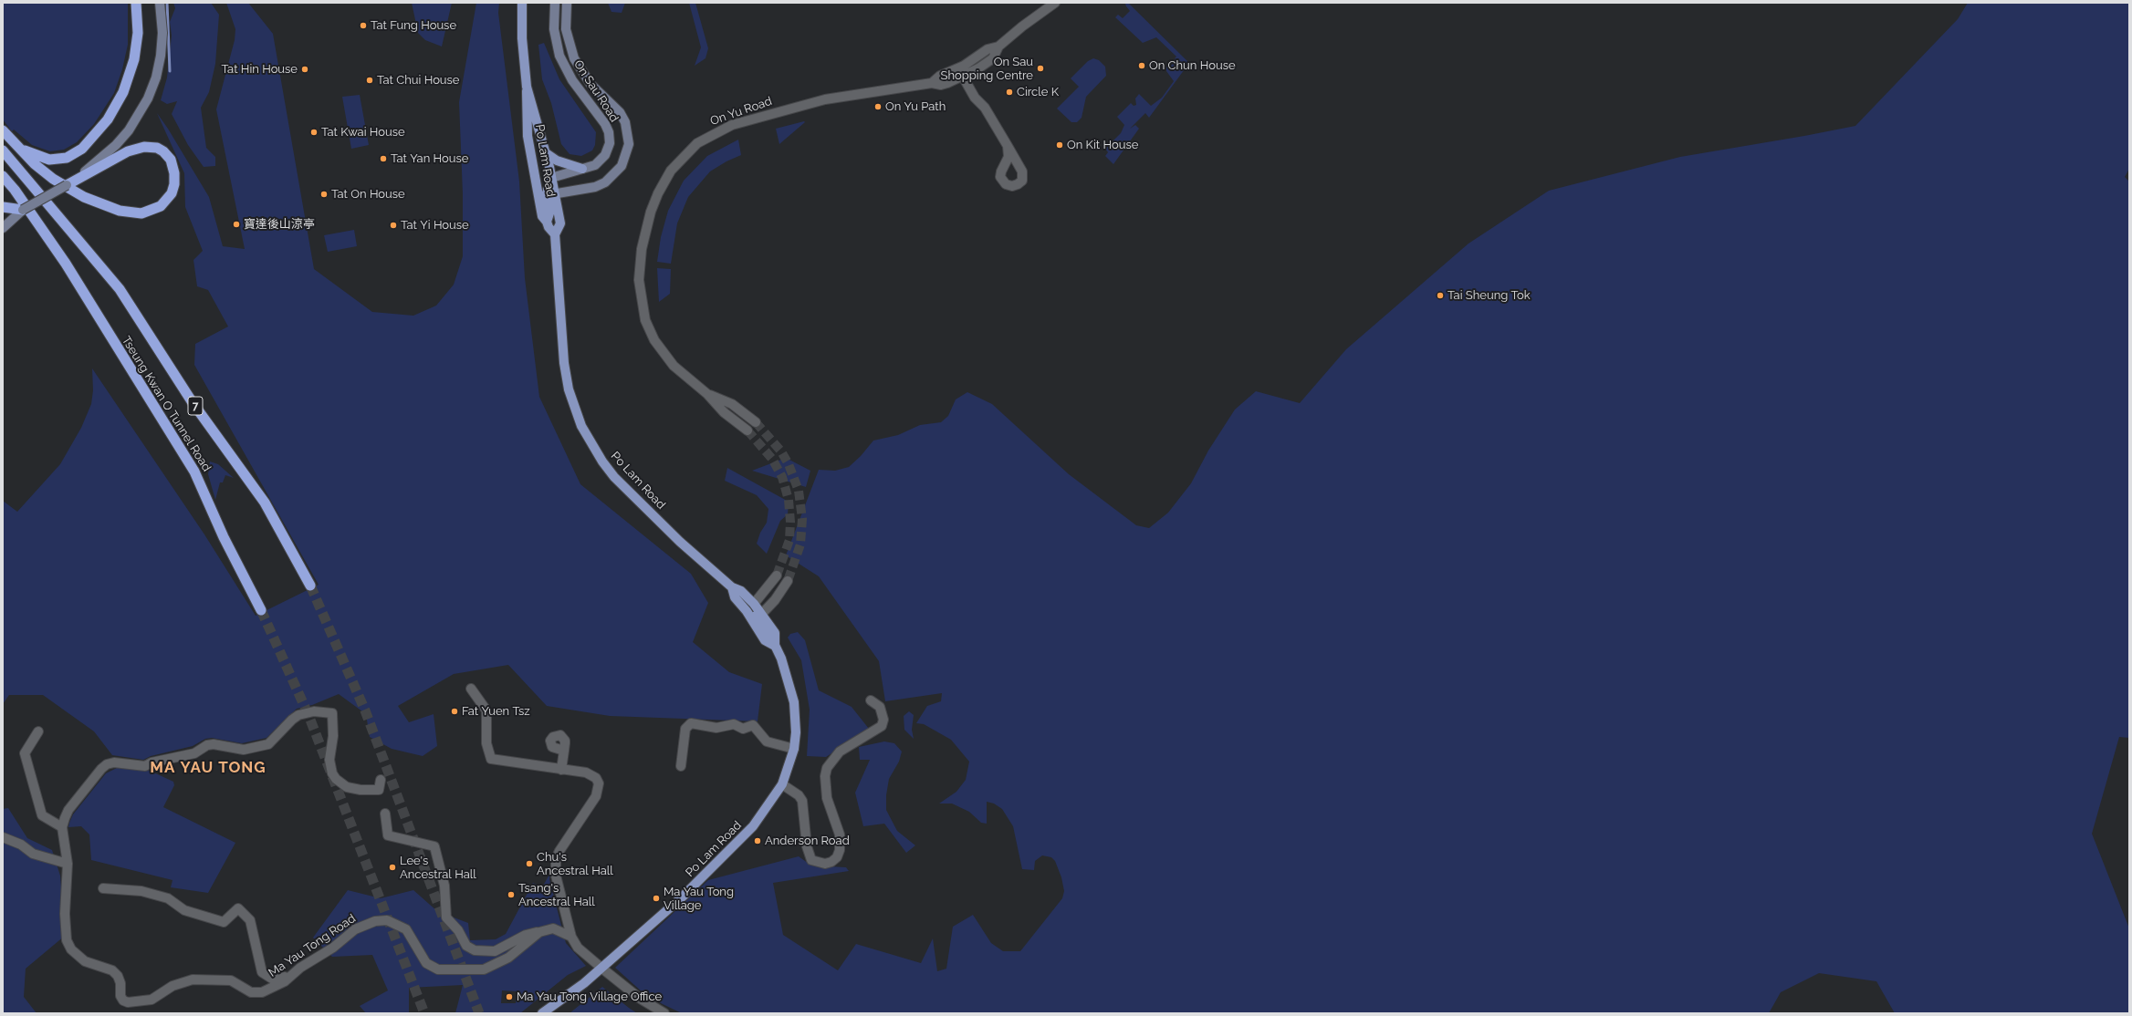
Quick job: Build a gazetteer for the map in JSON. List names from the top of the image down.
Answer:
{
  "streets": {
    "highway": ["Tseung Kwan O Tunnel Road", "7"],
    "main road": ["On Sau Road", "Po Lam Road"],
    "street": ["On Yu Road", "Ma Yau Tong Road"]
  },
  "crossings": [
    ["On Sau Road", "Po Lam Road"]
  ],
  "districts": ["MA YAU TONG"],
  "places": [
    "Tat Fung House",
    "On Chun House",
    "On Sau Shopping Centre",
    "Tat Hin House",
    "Tat Chui House",
    "Circle K",
    "On Yu Path",
    "Tat Kwai House",
    "On Kit House",
    "Tat Yan House",
    "Tat On House",
    "寶達後山涼亭",
    "Tat Yi House",
    "Tai Sheung Tok",
    "Fat Yuen Tsz",
    "Anderson Road",
    "Chu's Ancestral Hall",
    "Lee's Ancestral Hall",
    "Tsang's Ancestral Hall",
    "Ma Yau Tong Village",
    "Ma Yau Tong Village Office"
  ]
}
